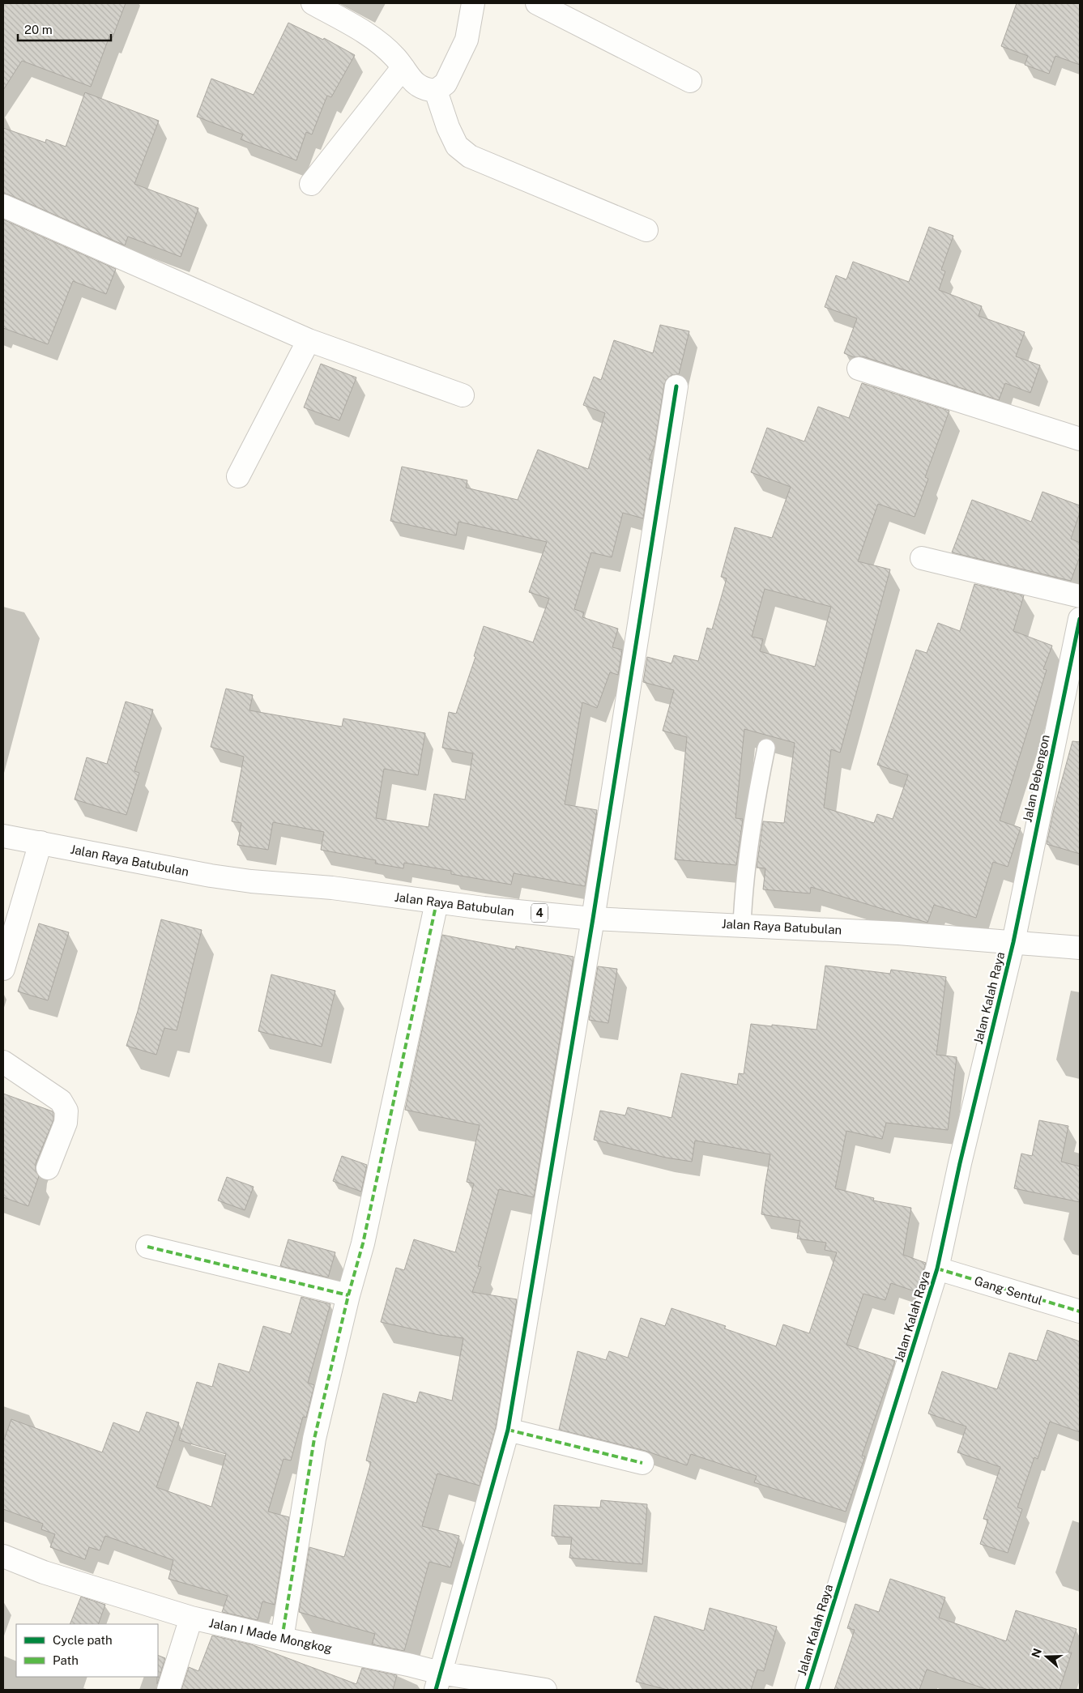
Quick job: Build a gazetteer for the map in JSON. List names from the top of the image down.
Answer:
{
  "streets": {
    "main road": [
      "Jalan Bebengon",
      "Jalan Raya Batubulan",
      "4",
      "Jalan Kalah Raya",
      "Gang Sentul",
      "Jalan I Made Mongkog"
    ]
  },
  "crossings": [
    ["Jalan Bebengon", "Jalan Raya Batubulan"],
    ["Jalan Bebengon", "Jalan Kalah Raya"],
    ["Jalan Raya Batubulan", "Jalan Kalah Raya"],
    ["Jalan Kalah Raya", "Gang Sentul"]
  ],
  "legend": ["Cycle path", "Path"],
  "scale_bar": "20 m",
  "north": "left"
}
